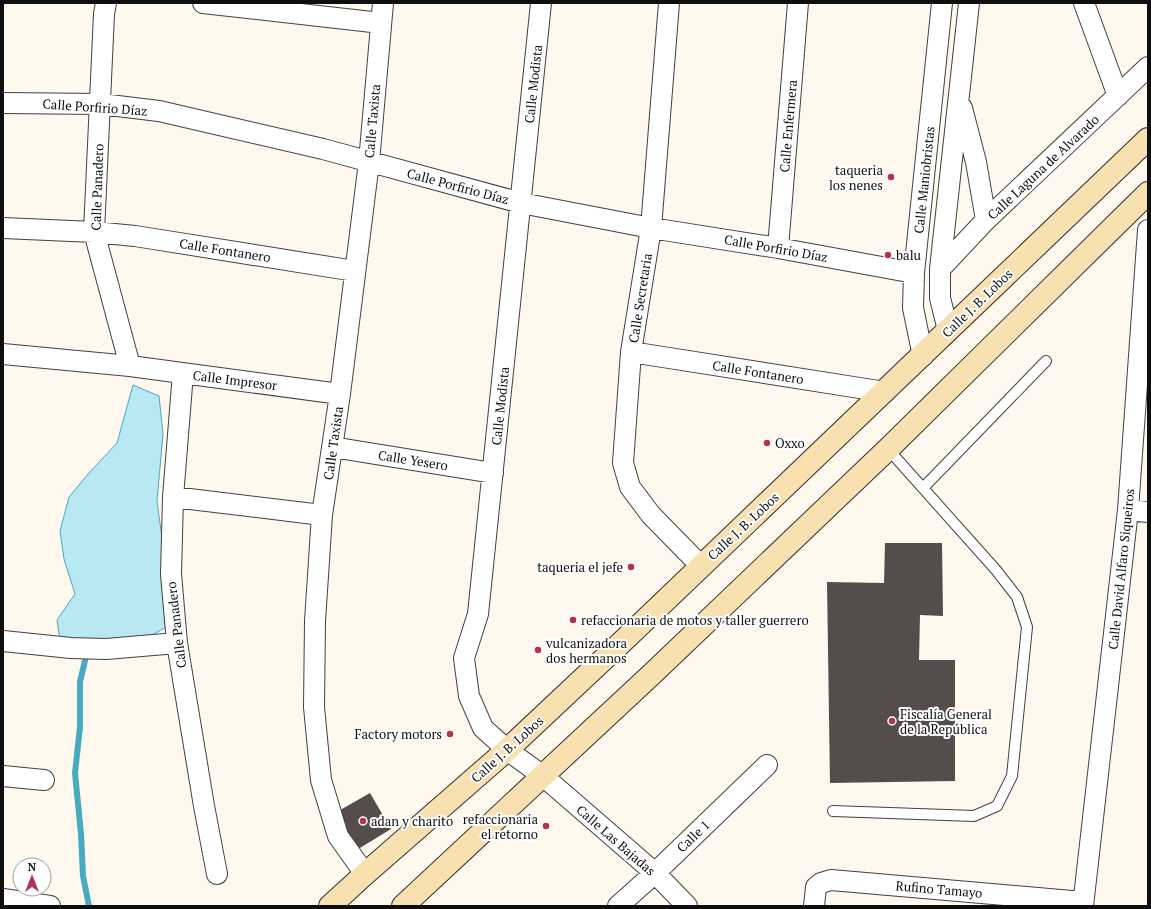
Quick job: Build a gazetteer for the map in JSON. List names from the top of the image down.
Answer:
{
  "streets": {
    "main road": ["Calle J. B. Lobos"],
    "street": [
      "Calle Modista",
      "Calle Porfirio Díaz",
      "Calle Taxista",
      "Calle Enfermera",
      "Calle Laguna de Alvarado",
      "Calle Maniobristas",
      "Calle Panadero",
      "Calle Fontanero",
      "Calle Secretaria",
      "Calle Impresor",
      "Calle Yesero",
      "Calle David Alfaro Siqueiros",
      "Calle 1",
      "Calle Las Bajadas",
      "Rufino Tamayo"
    ]
  },
  "crossings": [
    ["Calle Modista", "Calle Porfirio Díaz"],
    ["Calle Modista", "Calle J. B. Lobos"],
    ["Calle Modista", "Calle Yesero"],
    ["Calle Modista", "Calle Las Bajadas"],
    ["Calle Porfirio Díaz", "Calle Taxista"],
    ["Calle Porfirio Díaz", "Calle Enfermera"],
    ["Calle Porfirio Díaz", "Calle Maniobristas"],
    ["Calle Porfirio Díaz", "Calle Panadero"],
    ["Calle Porfirio Díaz", "Calle Secretaria"],
    ["Calle Taxista", "Calle Fontanero"],
    ["Calle Taxista", "Calle J. B. Lobos"],
    ["Calle Taxista", "Calle Impresor"],
    ["Calle Taxista", "Calle Yesero"],
    ["Calle Laguna de Alvarado", "Calle Maniobristas"],
    ["Calle Maniobristas", "Calle J. B. Lobos"],
    ["Calle Panadero", "Calle Fontanero"],
    ["Calle Panadero", "Calle Impresor"],
    ["Calle Fontanero", "Calle Secretaria"],
    ["Calle Fontanero", "Calle J. B. Lobos"],
    ["Calle Secretaria", "Calle J. B. Lobos"],
    ["Calle David Alfaro Siqueiros", "Rufino Tamayo"],
    ["Calle 1", "Calle Las Bajadas"]
  ],
  "places": [
    "taqueria los nenes",
    "balu",
    "Oxxo",
    "taqueria el jefe",
    "refaccionaria de motos y taller guerrero",
    "vulcanizadora dos hermanos",
    "Fiscalía General de la República",
    "Factory motors",
    "adan y charito",
    "refaccionaria el retorno"
  ],
  "north": "top"
}
